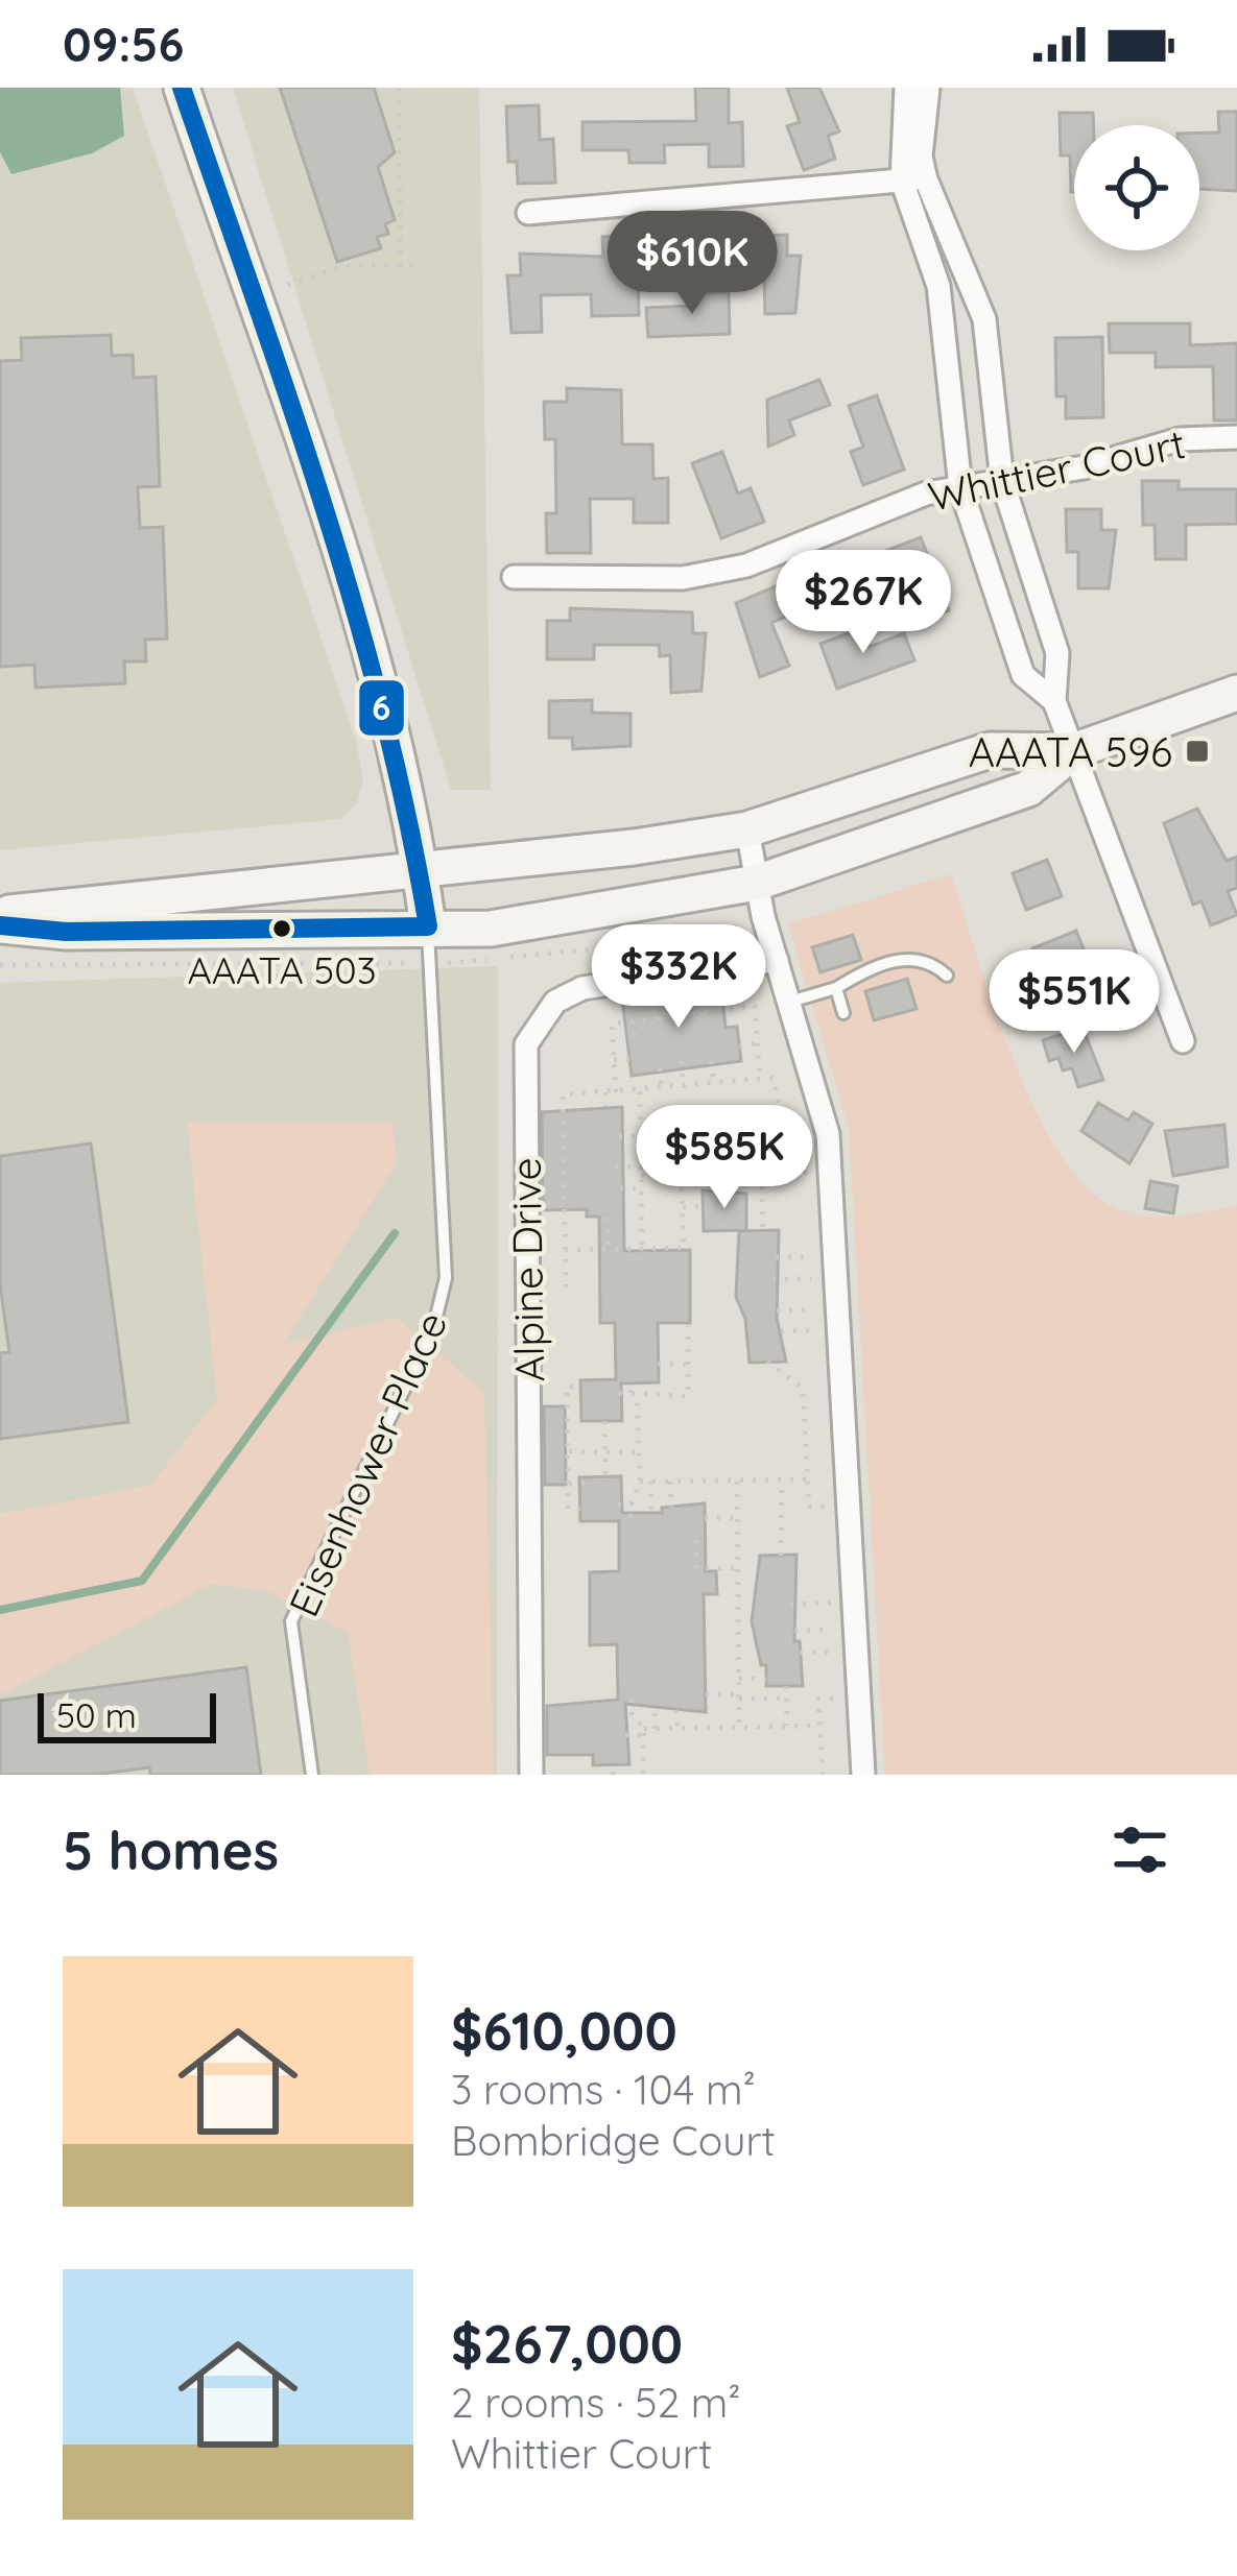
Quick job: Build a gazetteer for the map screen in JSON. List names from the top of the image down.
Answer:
{
  "streets": {
    "street": ["Whittier Court", "Alpine Drive"],
    "lane": ["Eisenhower Place"]
  },
  "places": {
    "transit": ["AAATA 596"],
    "other": ["AAATA 503"]
  },
  "lines": ["transit line 6"],
  "scale_bar": "50 m",
  "page": {
    "status": "09:56",
    "price": [
      "$610K",
      "$267K",
      "$332K",
      "$551K",
      "$585K"
    ],
    "scale": "50 m",
    "heading": "5 homes",
    "list": [
      {
        "name": "$610,000",
        "note": "3 rooms · 104 m² · Bombridge Court"
      },
      {
        "name": "$267,000",
        "note": "2 rooms · 52 m² · Whittier Court"
      }
    ]
  }
}
